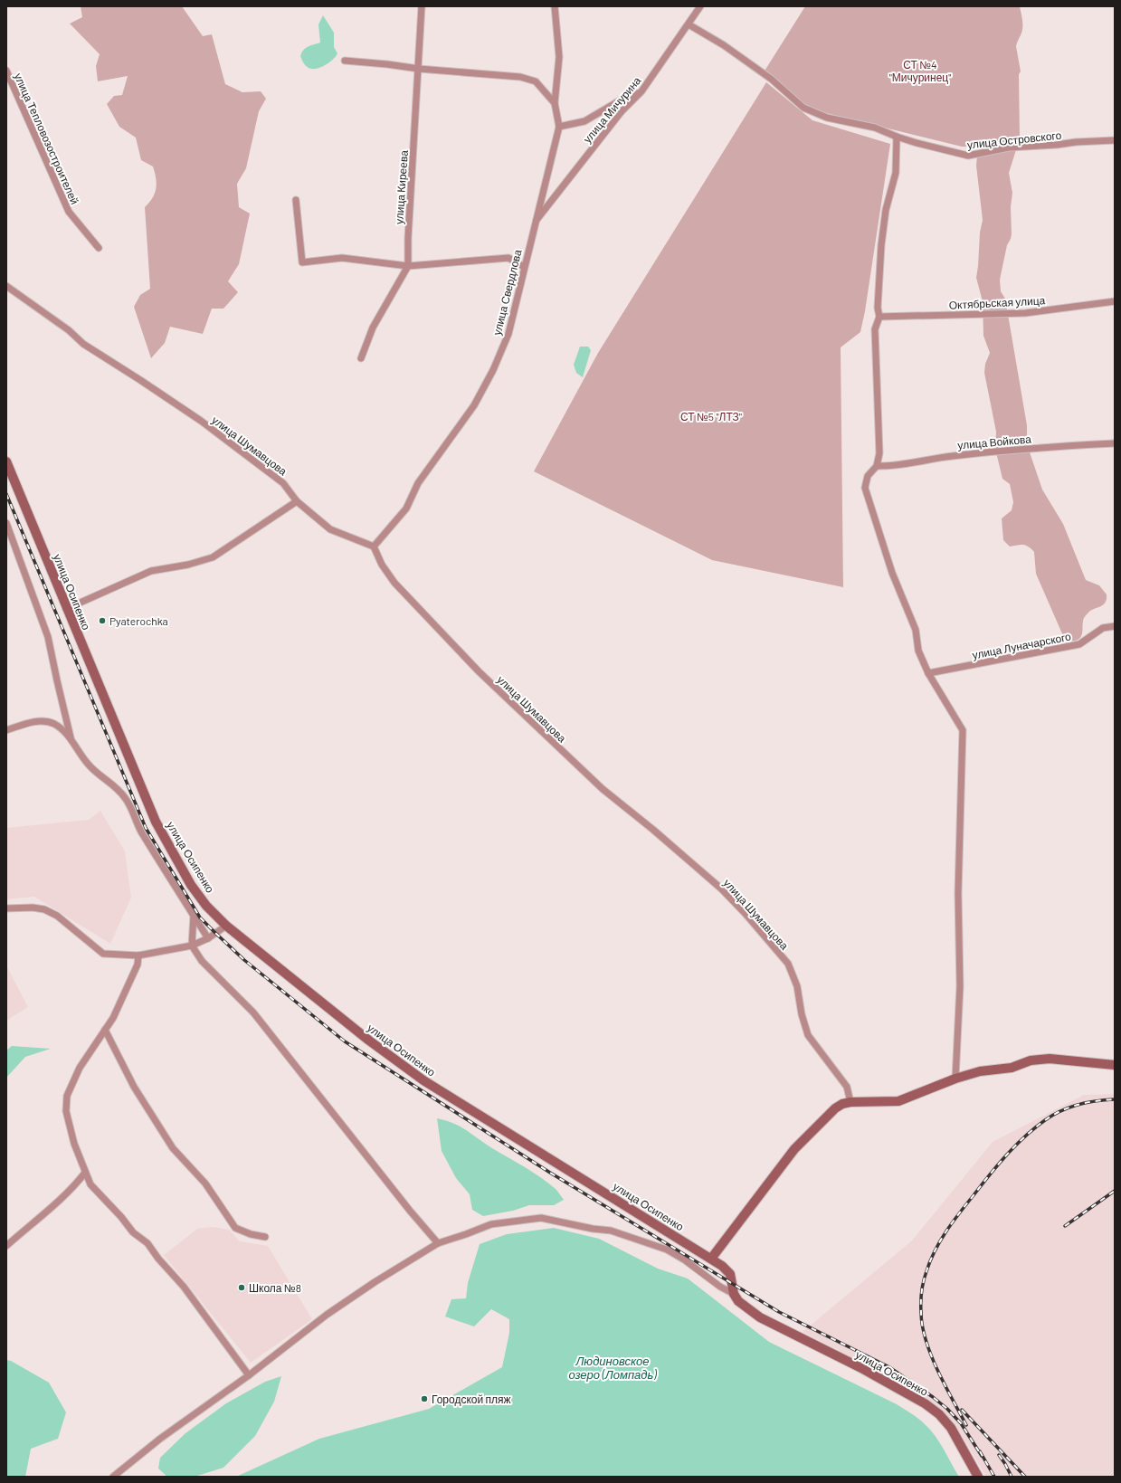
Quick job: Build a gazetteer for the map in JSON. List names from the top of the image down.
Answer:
{
  "streets": {
    "street": [
      "улица Мичурина",
      "улица Тепловозостроителей",
      "улица Островского",
      "улица Киреева",
      "улица Свердлова",
      "Октябрьская улица",
      "улица Войкова",
      "улица Шумавцова",
      "улица Осипенко",
      "улица Луначарского"
    ]
  },
  "crossings": [
    ["улица Мичурина", "улица Островского"],
    ["улица Мичурина", "улица Свердлова"],
    ["улица Свердлова", "улица Шумавцова"]
  ],
  "water": ["Людиновское озеро (Ломпадь)"],
  "parks": ["СТ №4 \"Мичуринец\"", "СТ №5 \"ЛТЗ\""],
  "places": ["Pyaterochka", "Школа №8", "Городской пляж"]
}
